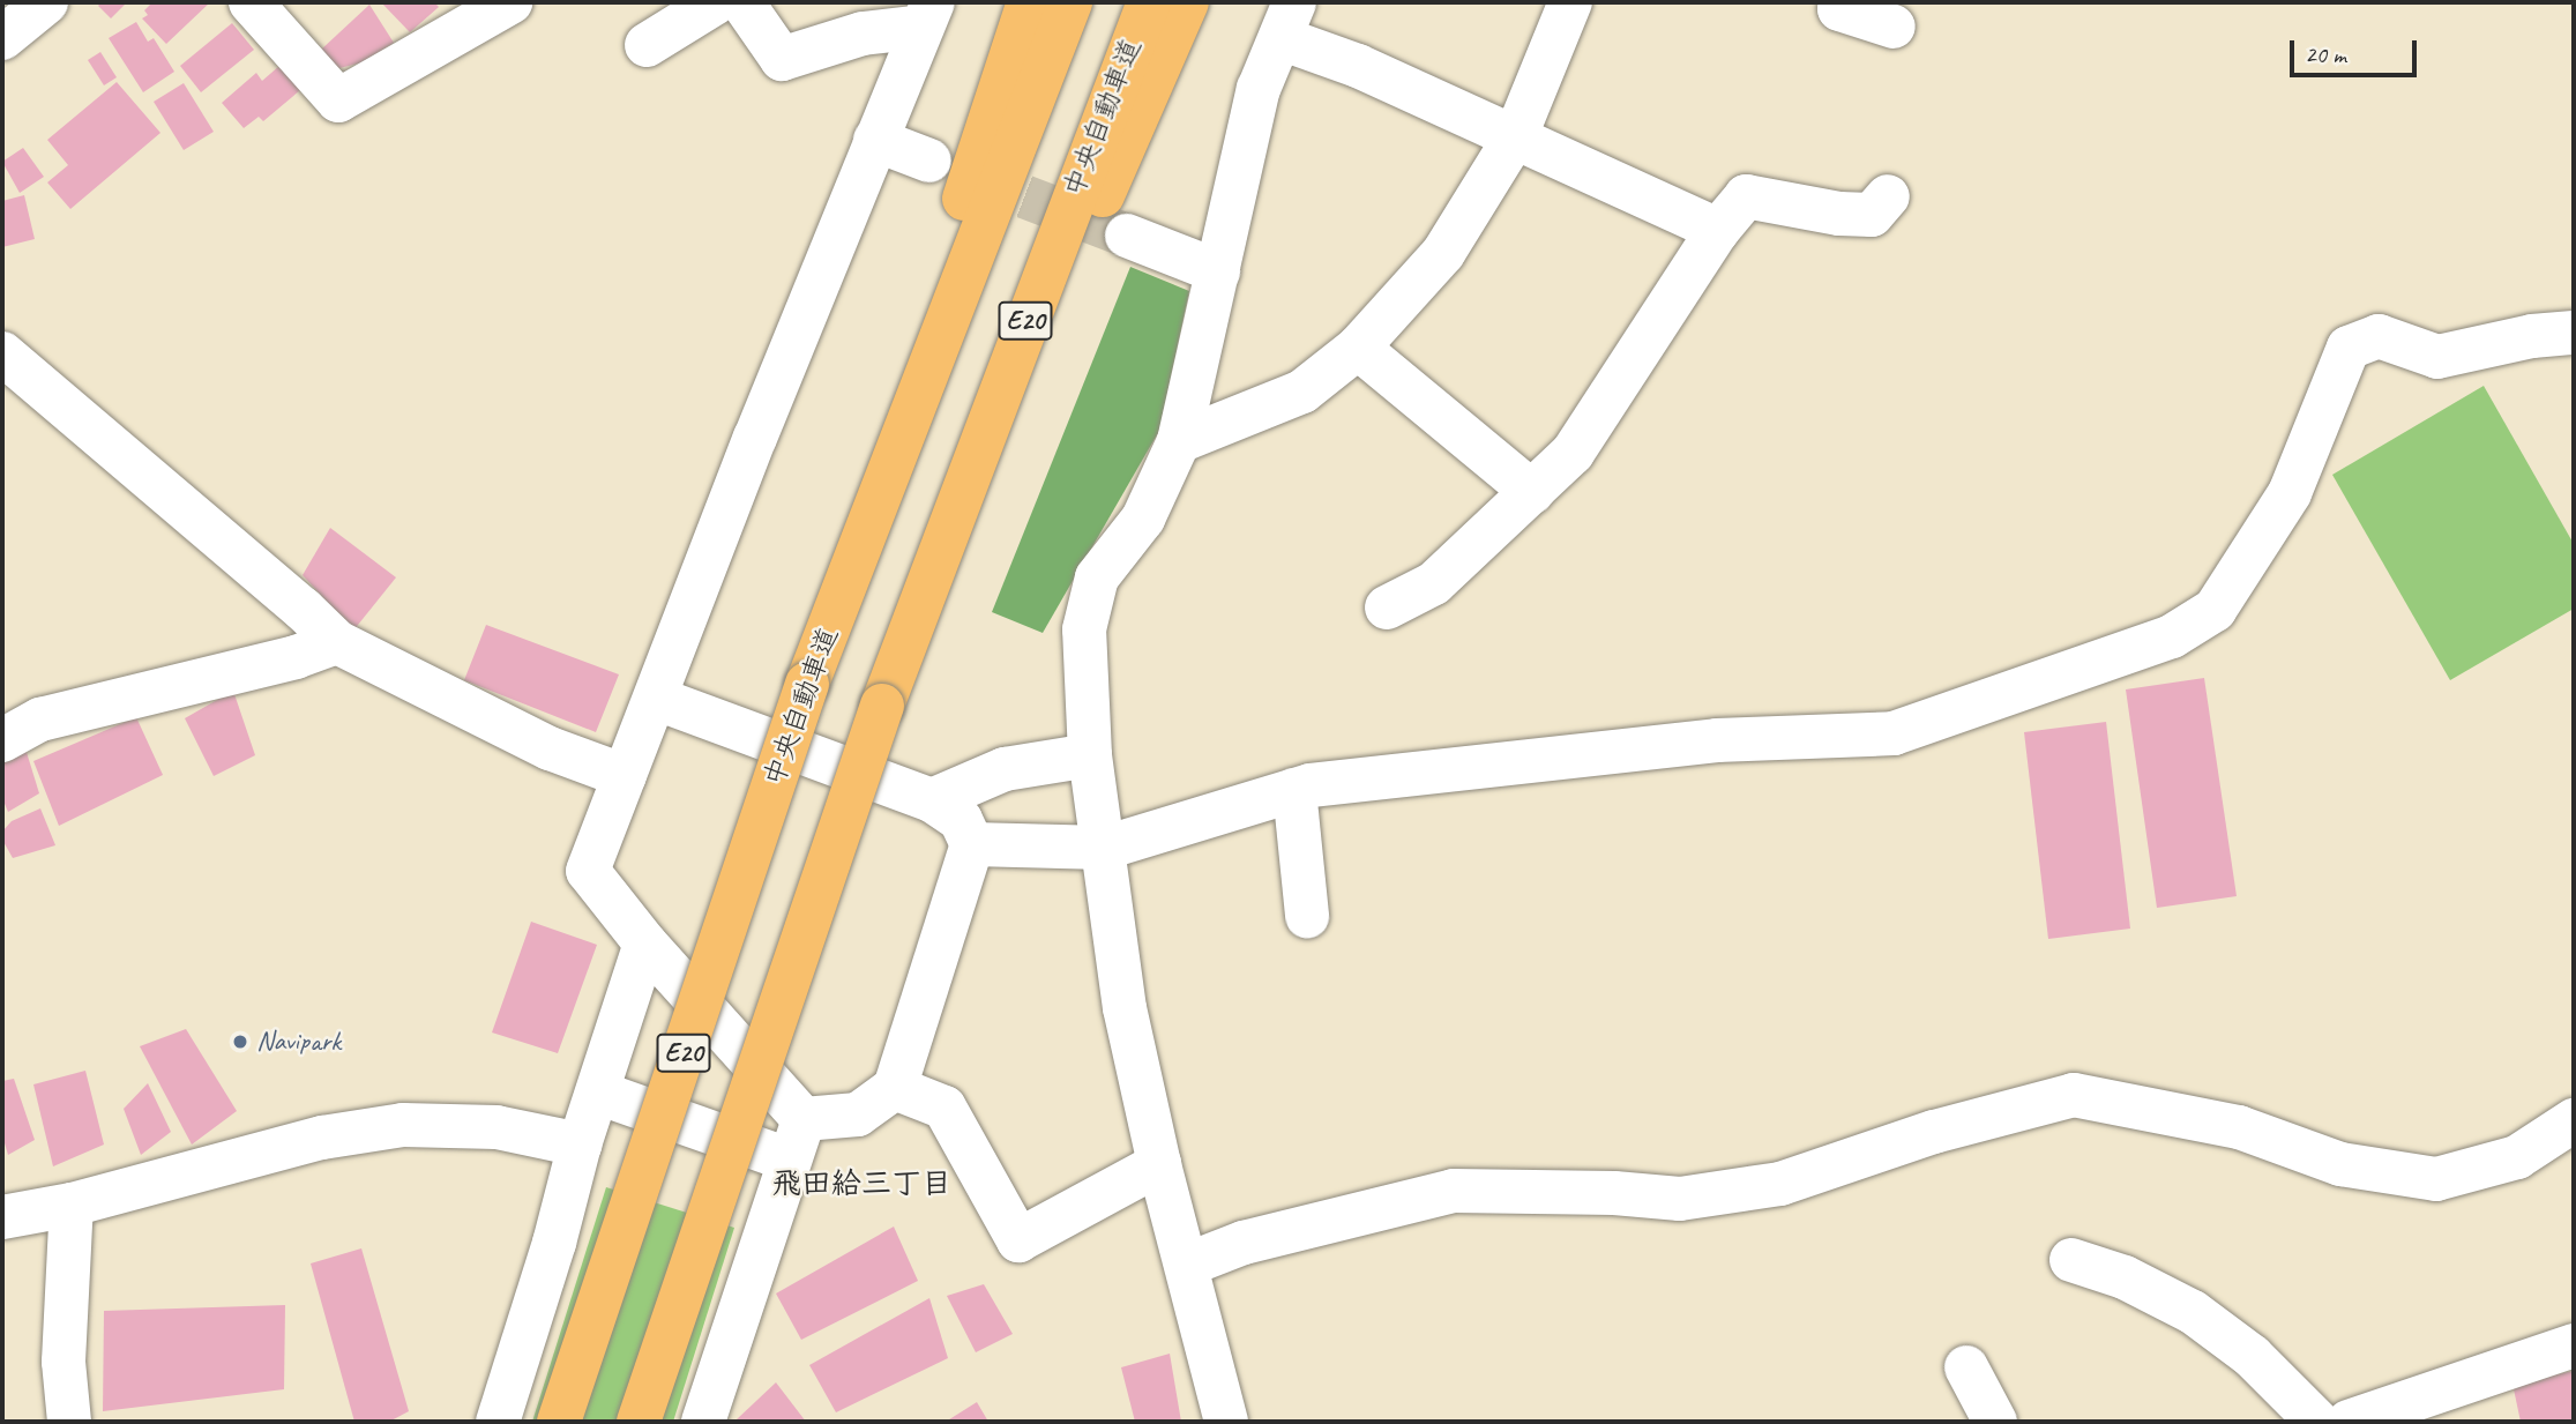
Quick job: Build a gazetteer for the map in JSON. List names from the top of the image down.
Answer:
{
  "streets": {
    "highway": ["中央自動車道", "E20"]
  },
  "districts": ["飛田給三丁目"],
  "places": ["Navipark"],
  "scale_bar": "20 m"
}
